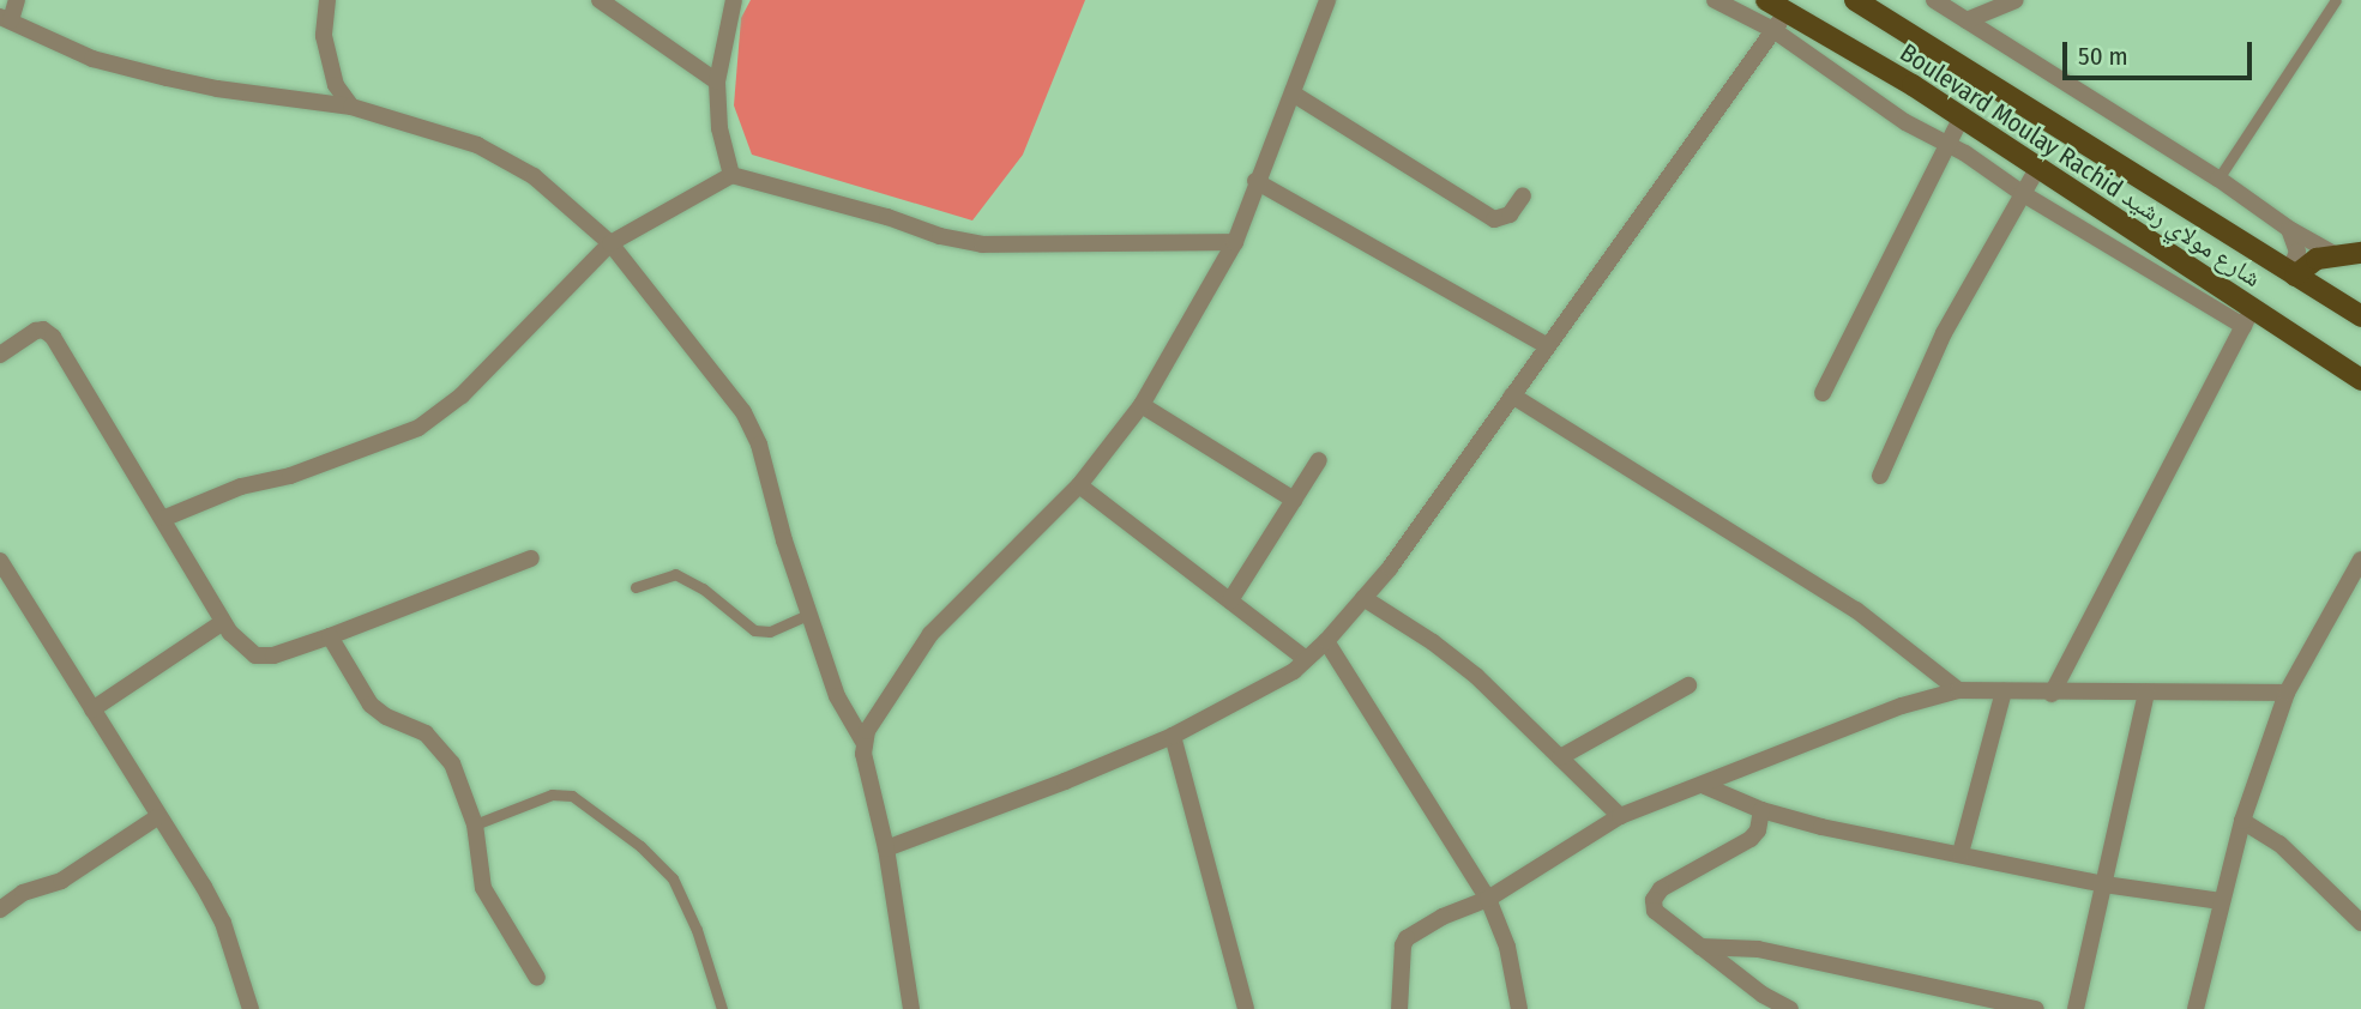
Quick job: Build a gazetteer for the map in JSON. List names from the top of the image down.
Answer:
{
  "streets": {
    "main road": ["Boulevard Moulay Rachid شارع مولاي رشيد"]
  },
  "scale_bar": "50 m"
}
